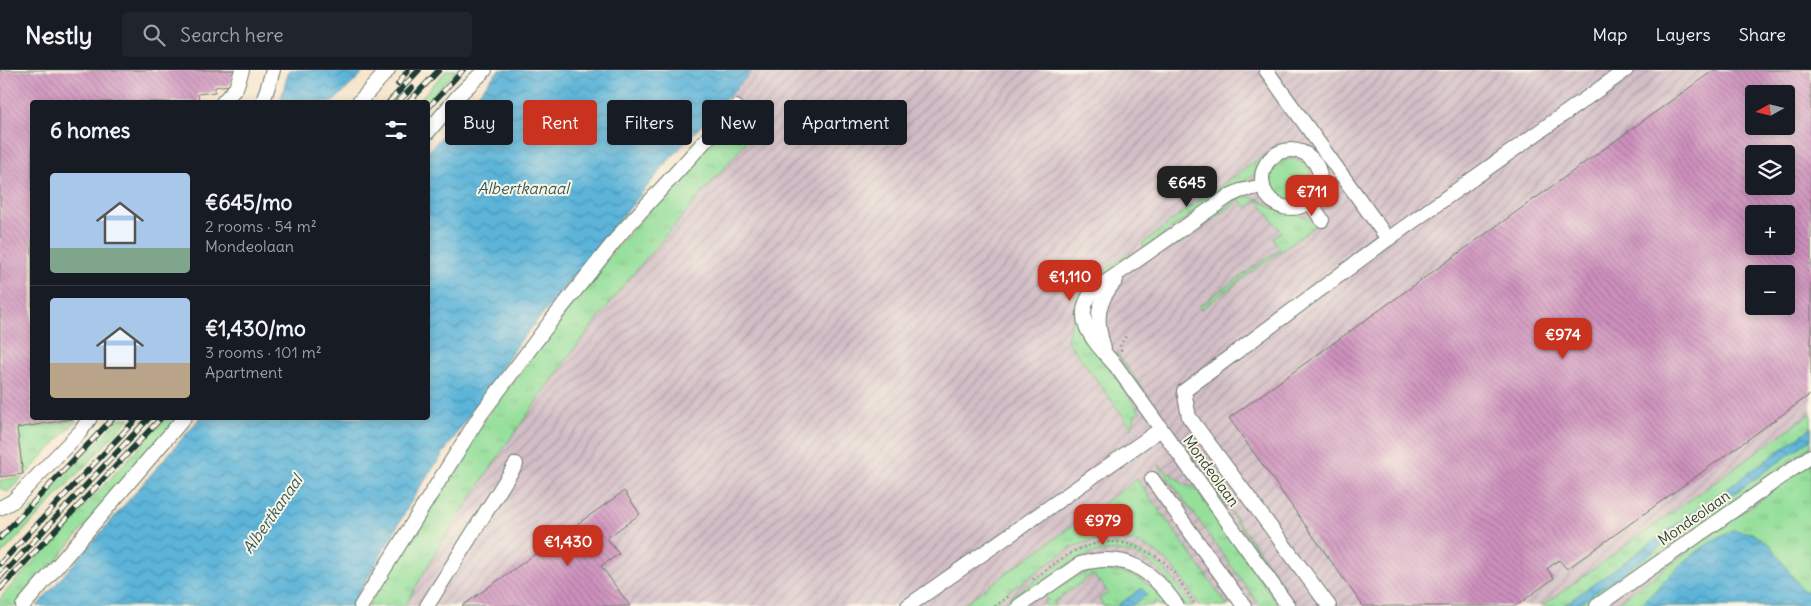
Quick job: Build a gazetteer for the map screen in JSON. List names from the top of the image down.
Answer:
{
  "streets": {
    "street": ["Mondeolaan"]
  },
  "water": ["Albertkanaal"],
  "north": "left",
  "page": {
    "header": "Nestly",
    "search": "Search here",
    "nav": ["Map", "Layers", "Share"],
    "map_buttons": ["+", "−"],
    "chip": [
      "Buy",
      "Rent",
      "Filters",
      "New",
      "Apartment"
    ],
    "heading": "6 homes",
    "list": [
      {
        "name": "€645/mo",
        "note": "2 rooms · 54 m² · Mondeolaan"
      },
      {
        "name": "€1,430/mo",
        "note": "3 rooms · 101 m² · Apartment"
      }
    ],
    "price": [
      "€645",
      "€711",
      "€1,110",
      "€974",
      "€979",
      "€1,430"
    ]
  }
}
